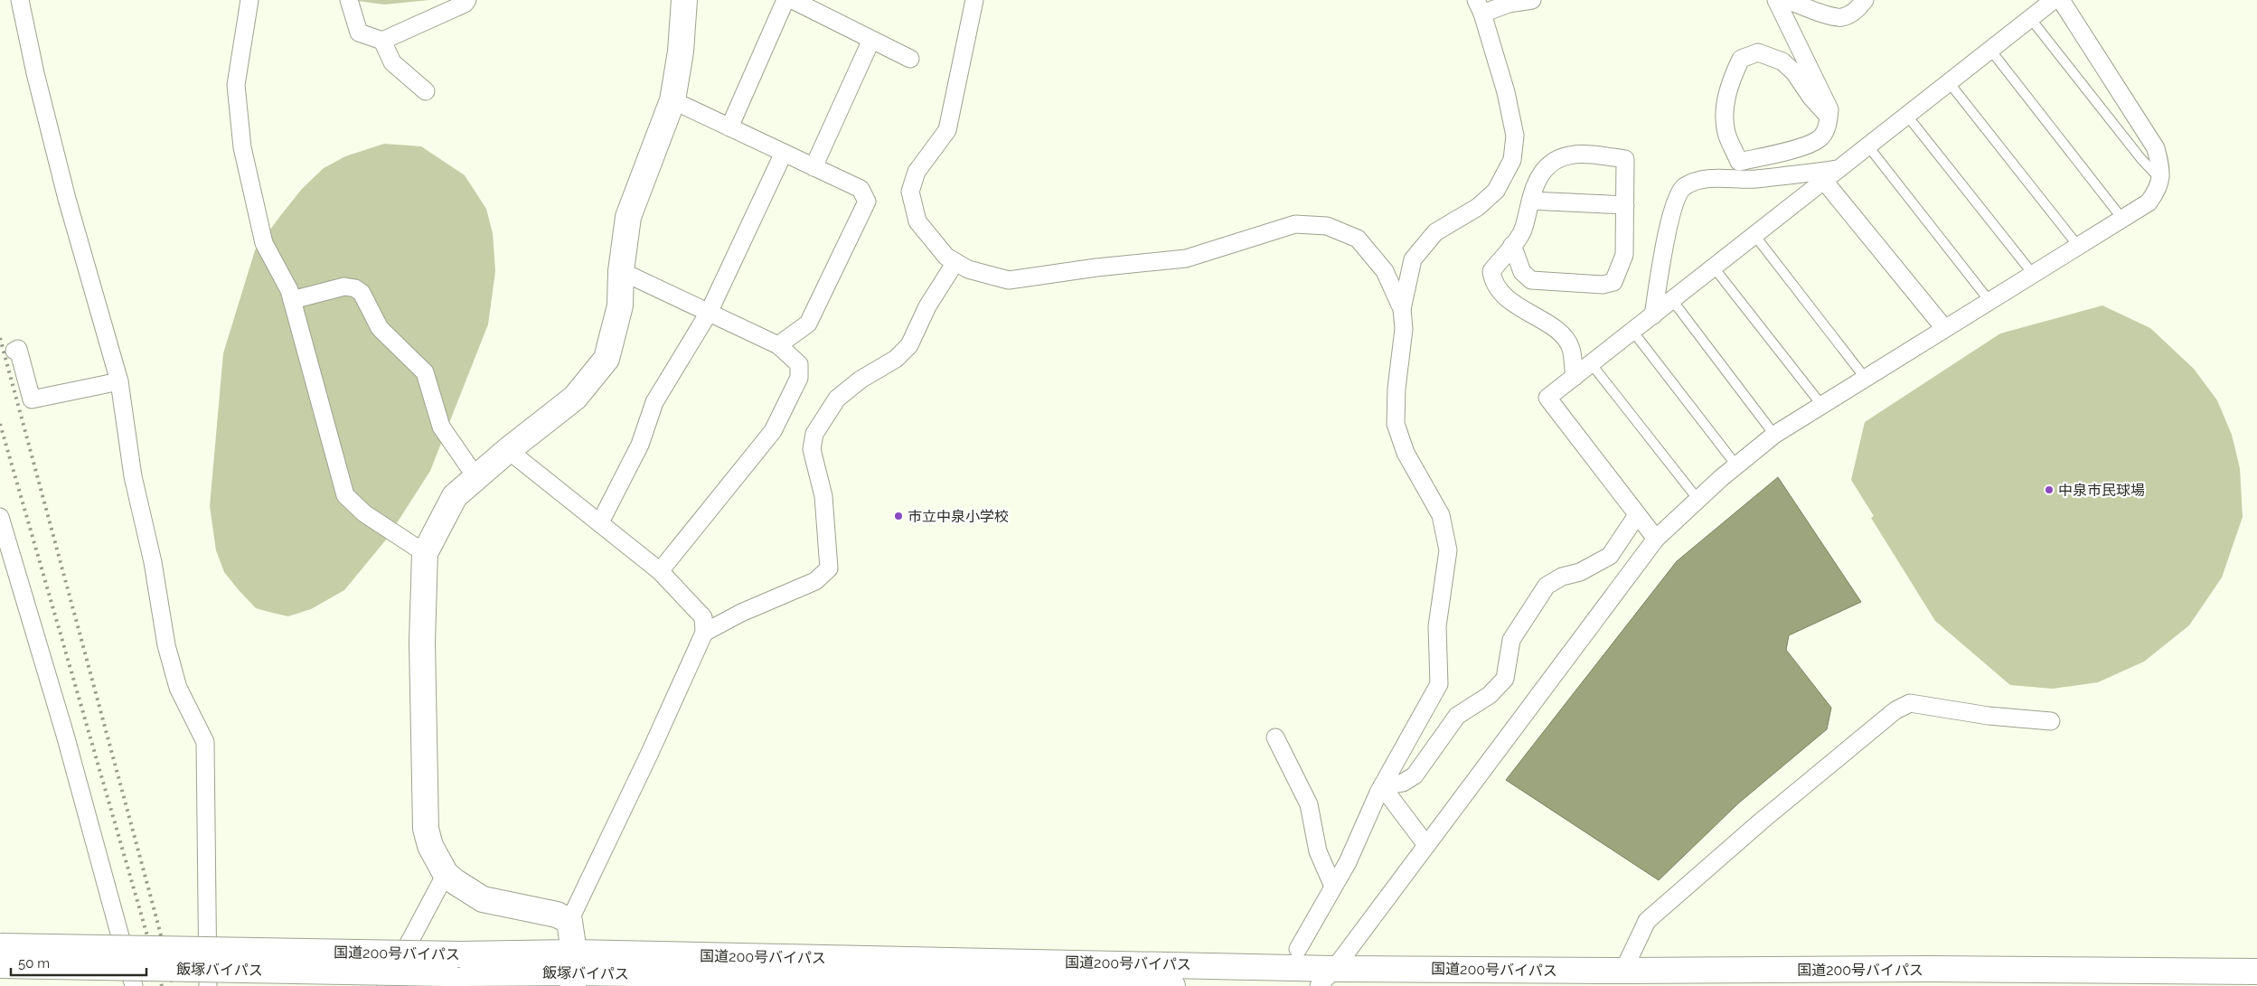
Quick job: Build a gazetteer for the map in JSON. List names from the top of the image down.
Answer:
{
  "streets": {
    "main road": ["国道200号バイパス", "飯塚バイパス"]
  },
  "crossings": [
    ["国道200号バイパス", "飯塚バイパス"]
  ],
  "places": ["中泉市民球場", "市立中泉小学校"],
  "scale_bar": "50 m"
}
